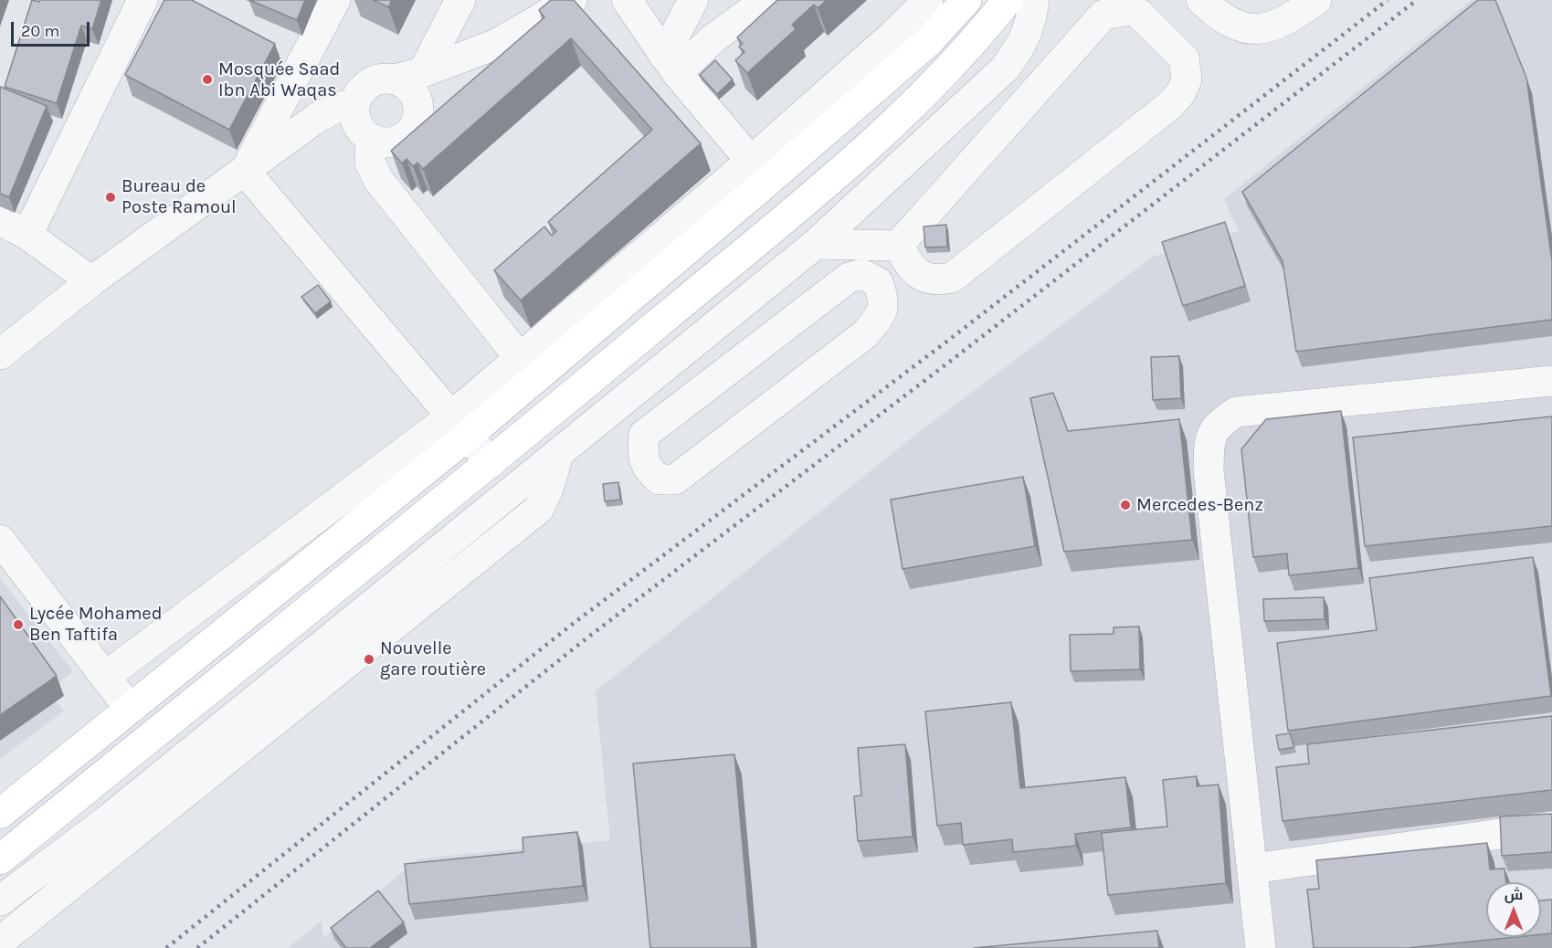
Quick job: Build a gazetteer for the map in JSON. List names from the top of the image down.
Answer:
{
  "places": [
    "Mosquée Saad Ibn Abi Waqas",
    "Bureau de Poste Ramoul",
    "Mercedes-Benz",
    "Lycée Mohamed Ben Taftifa",
    "Nouvelle gare routière"
  ],
  "scale_bar": "20 m",
  "north": "top"
}
